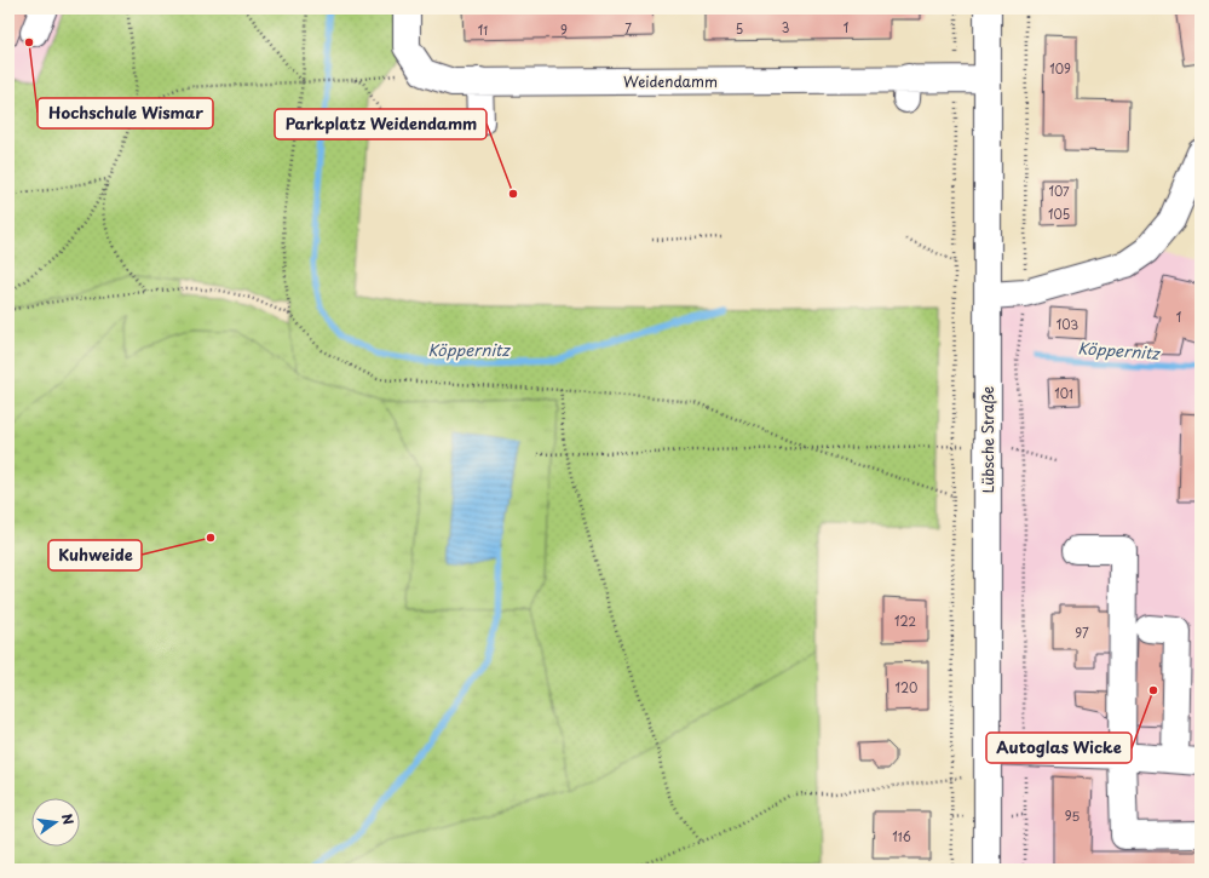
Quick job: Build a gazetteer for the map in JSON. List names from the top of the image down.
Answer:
{
  "streets": {
    "street": ["Weidendamm", "Lübsche Straße"]
  },
  "crossings": [
    ["Weidendamm", "Lübsche Straße"]
  ],
  "water": ["Köppernitz"],
  "places": [
    "Hochschule Wismar",
    "Parkplatz Weidendamm",
    "Kuhweide",
    "Autoglas Wicke"
  ],
  "house_numbers": [
    "3",
    "1",
    "7",
    "5",
    "11",
    "9",
    "109",
    "107",
    "105",
    "1",
    "103",
    "101",
    "122",
    "97",
    "120",
    "95",
    "116"
  ],
  "north": "right"
}
